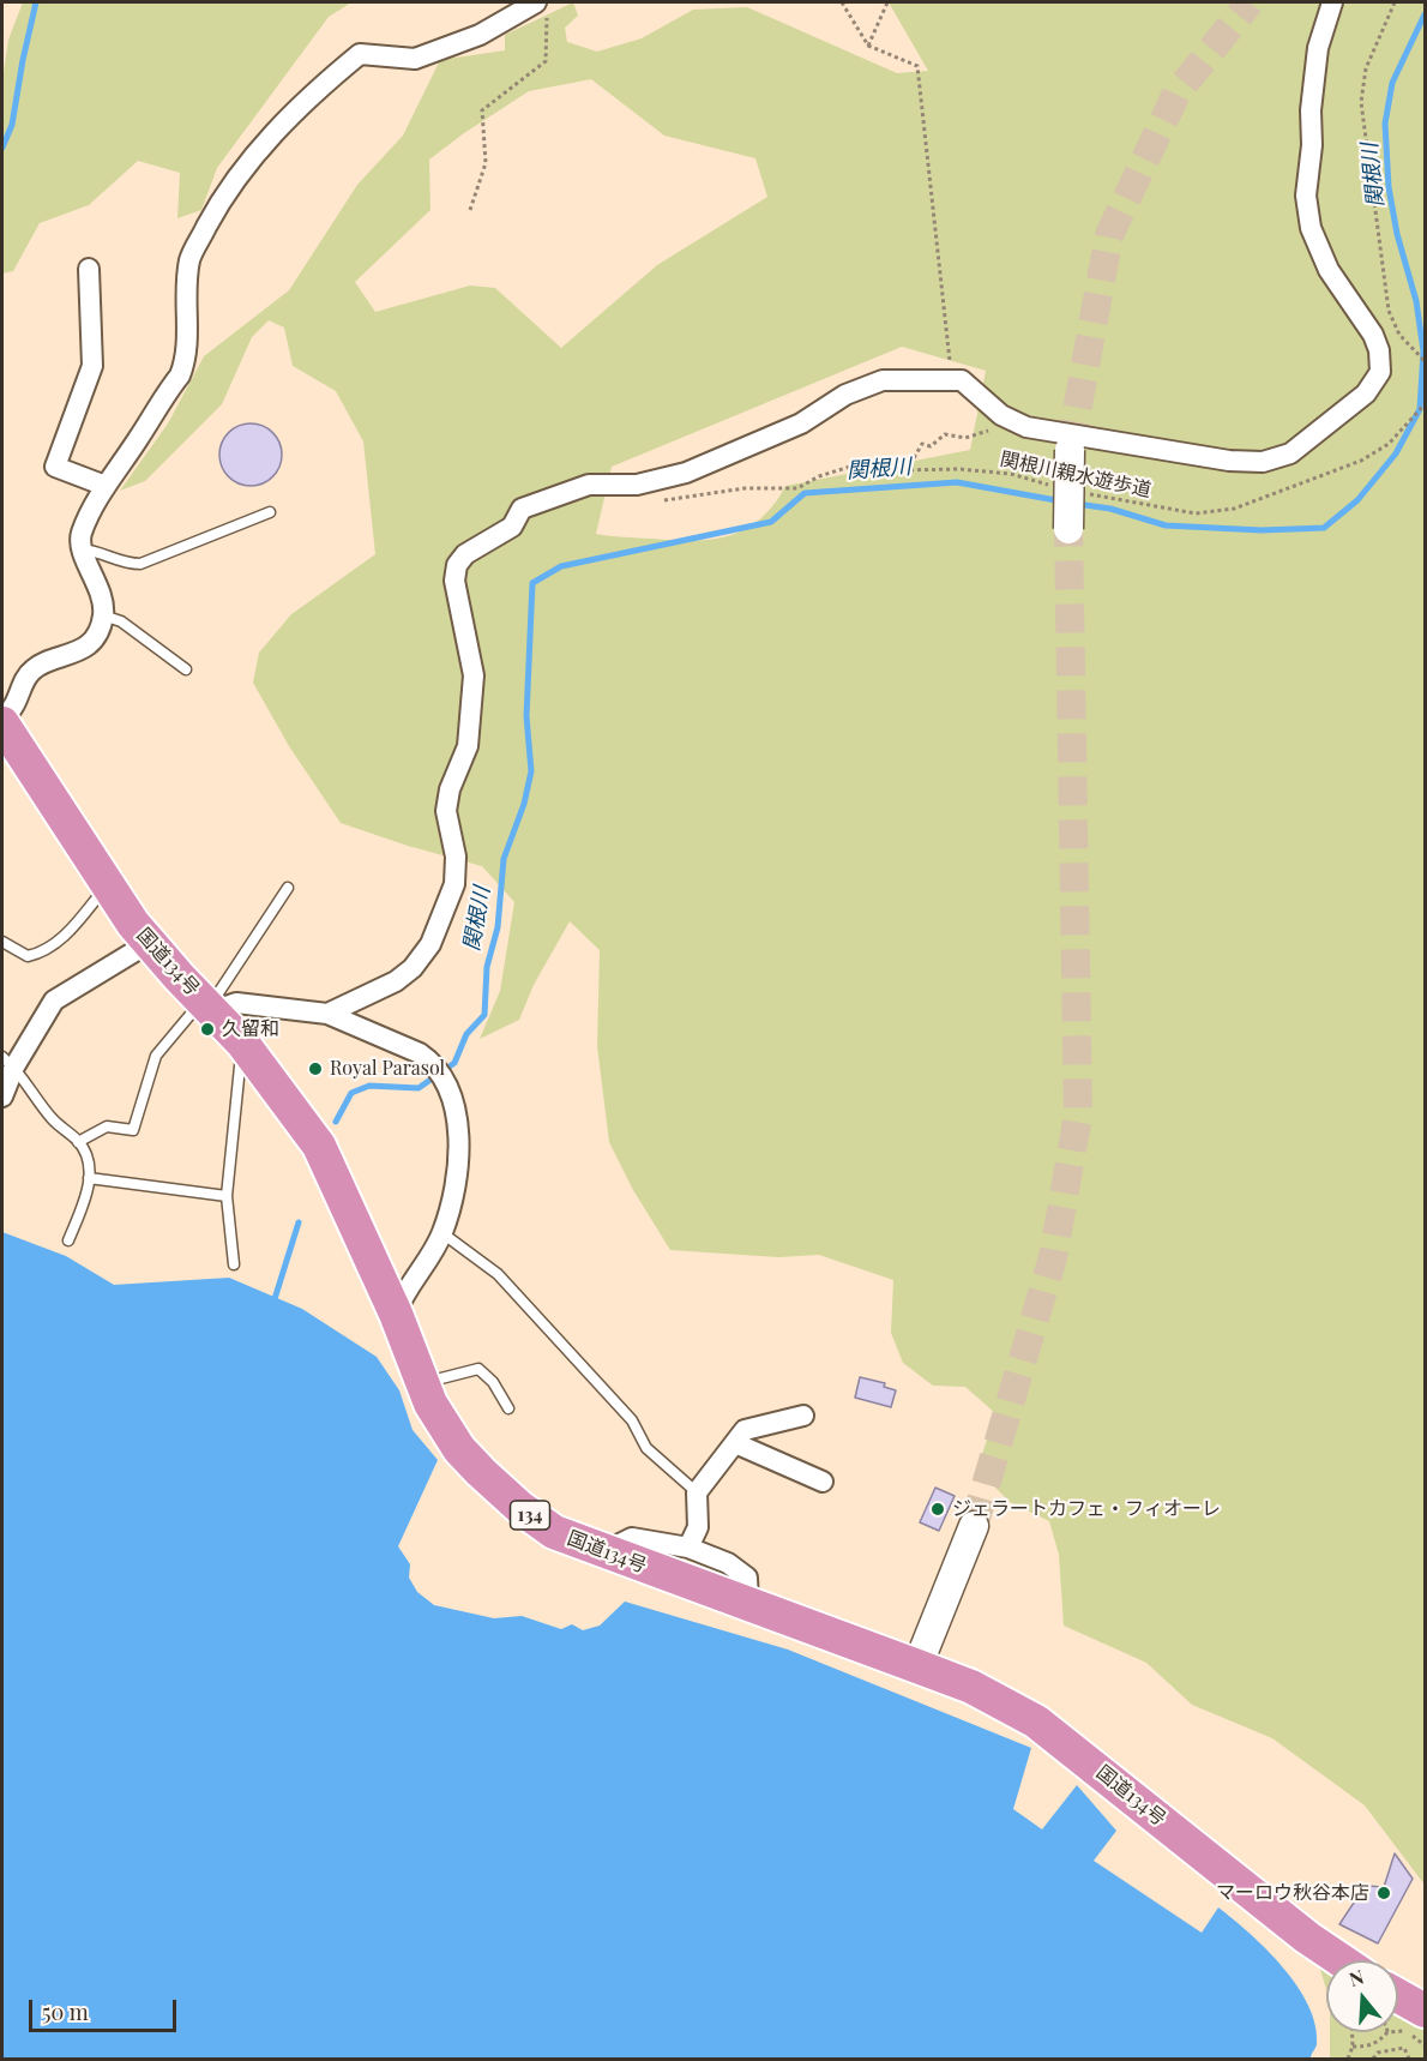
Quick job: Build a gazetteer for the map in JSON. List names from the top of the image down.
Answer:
{
  "streets": {
    "highway": ["国道134号", "134"],
    "path": ["関根川親水遊歩道"]
  },
  "water": ["関根川"],
  "places": [
    "久留和",
    "Royal Parasol",
    "ジェラートカフェ・フィオーレ",
    "マーロウ秋谷本店"
  ],
  "scale_bar": "50 m",
  "north": "top"
}
